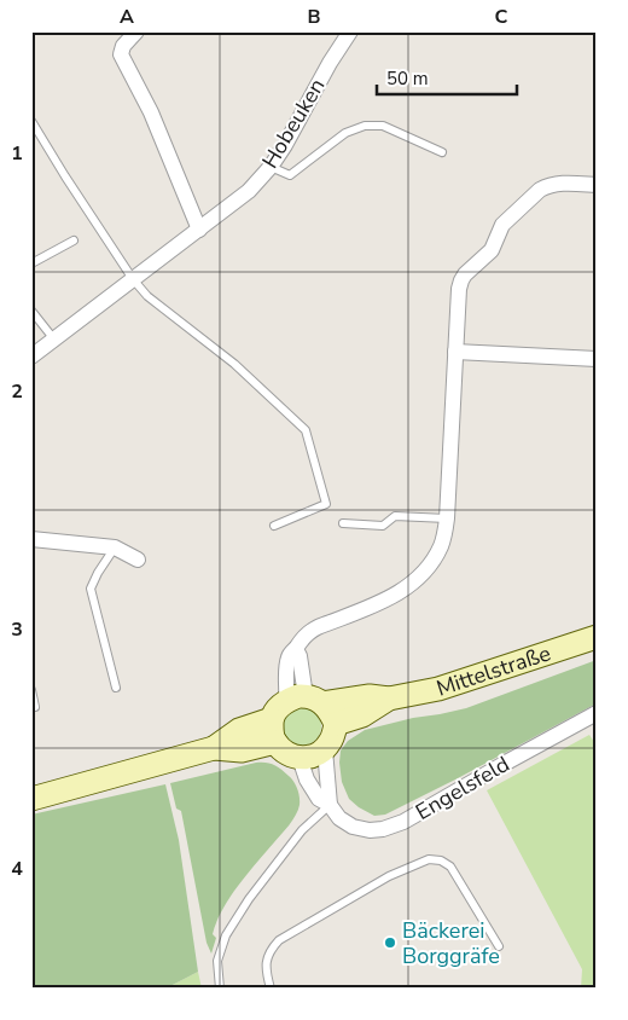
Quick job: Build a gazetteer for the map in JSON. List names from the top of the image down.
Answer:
{
  "streets": {
    "main road": ["Mittelstraße"],
    "street": ["Hobeuken", "Engelsfeld"]
  },
  "crossings": [
    ["Mittelstraße", "Engelsfeld"]
  ],
  "places": ["Bäckerei Borggräfe"],
  "scale_bar": "50 m",
  "grid": {
    "columns": ["A", "B", "C"],
    "rows": [
      "1",
      "2",
      "3",
      "4"
    ]
  }
}
